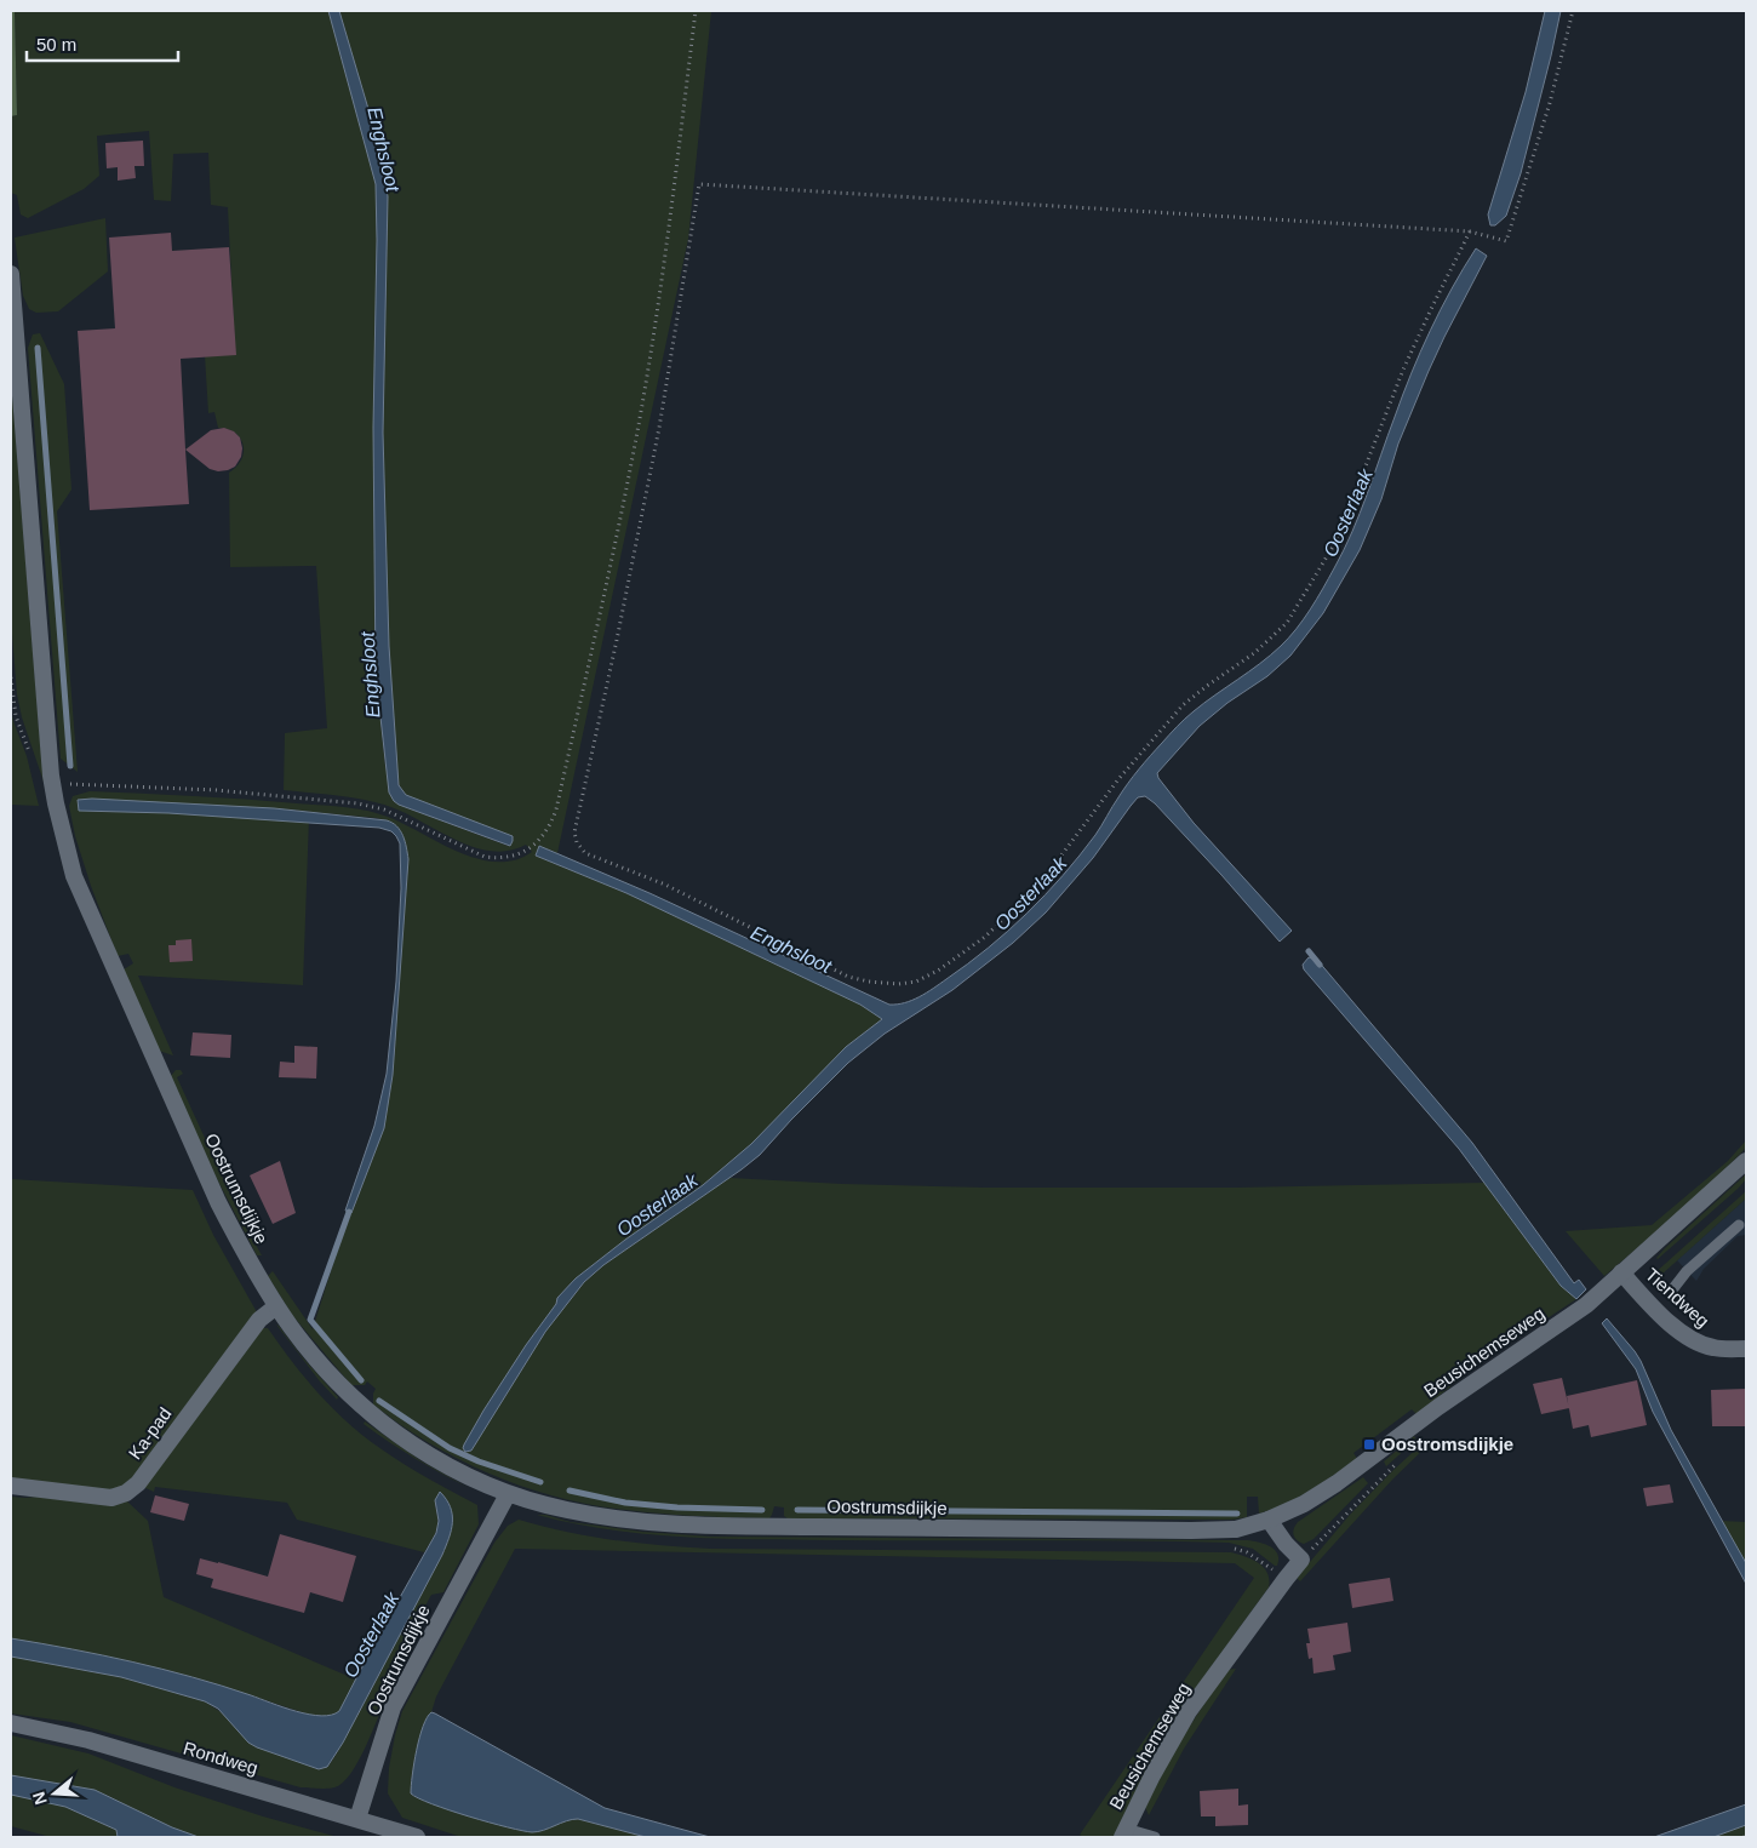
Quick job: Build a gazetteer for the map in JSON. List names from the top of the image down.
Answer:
{
  "streets": {
    "street": [
      "Oostrumsdijkje",
      "Tiendweg",
      "Beusichemseweg",
      "Ka-pad",
      "Rondweg"
    ]
  },
  "crossings": [
    ["Oostrumsdijkje", "Beusichemseweg"],
    ["Oostrumsdijkje", "Ka-pad"],
    ["Oostrumsdijkje", "Rondweg"],
    ["Tiendweg", "Beusichemseweg"]
  ],
  "water": ["Enghsloot", "Oosterlaak"],
  "places": {
    "transit": ["Oostromsdijkje"]
  },
  "scale_bar": "50 m",
  "north": "left"
}
